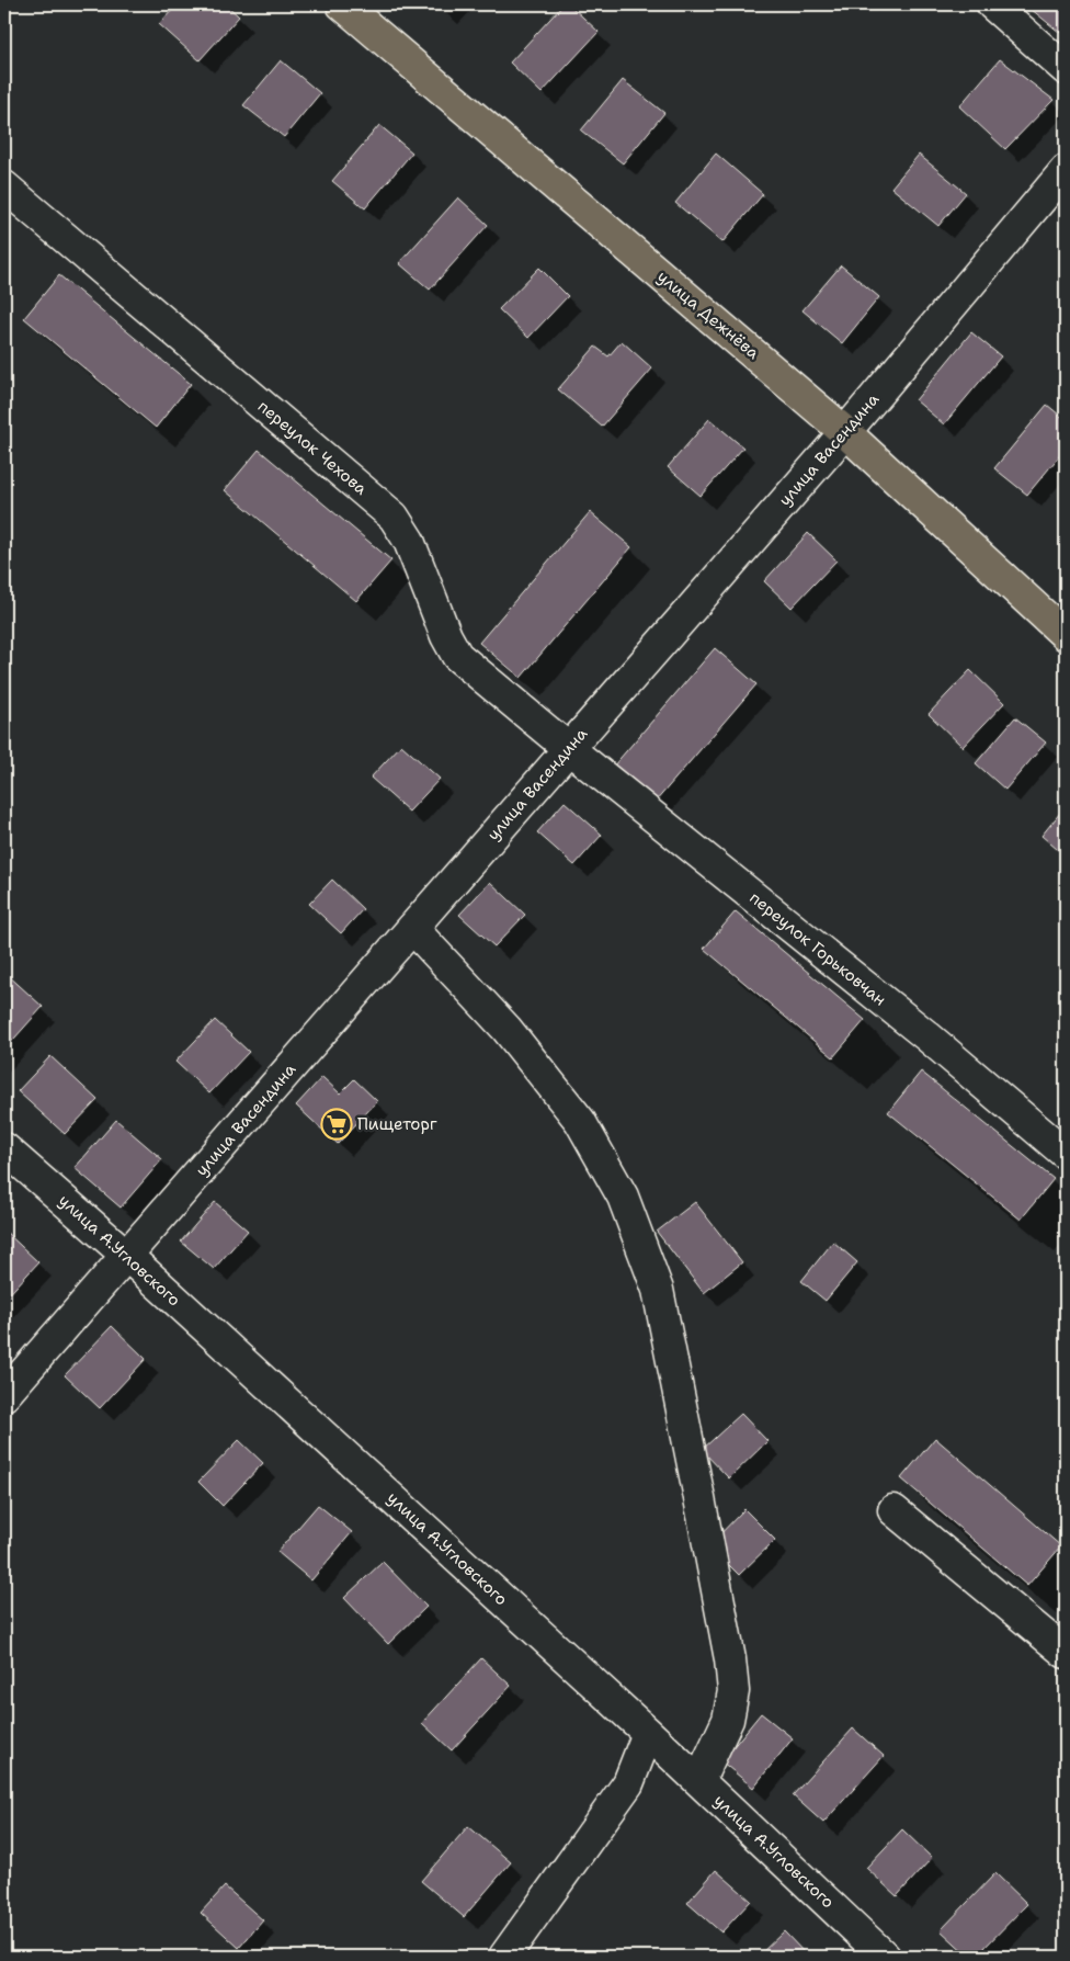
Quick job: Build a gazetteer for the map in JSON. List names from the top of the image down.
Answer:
{
  "streets": {
    "main road": ["улица Дежнёва"],
    "street": [
      "переулок Чехова",
      "улица Васендина",
      "переулок Горьковчан",
      "улица А.Угловского"
    ]
  },
  "crossings": [
    ["улица Дежнёва", "улица Васендина"],
    ["переулок Чехова", "улица Васендина"],
    ["переулок Чехова", "переулок Горьковчан"],
    ["улица Васендина", "переулок Горьковчан"],
    ["улица Васендина", "улица А.Угловского"]
  ],
  "places": {
    "supermarket": ["Пищеторг"]
  }
}
